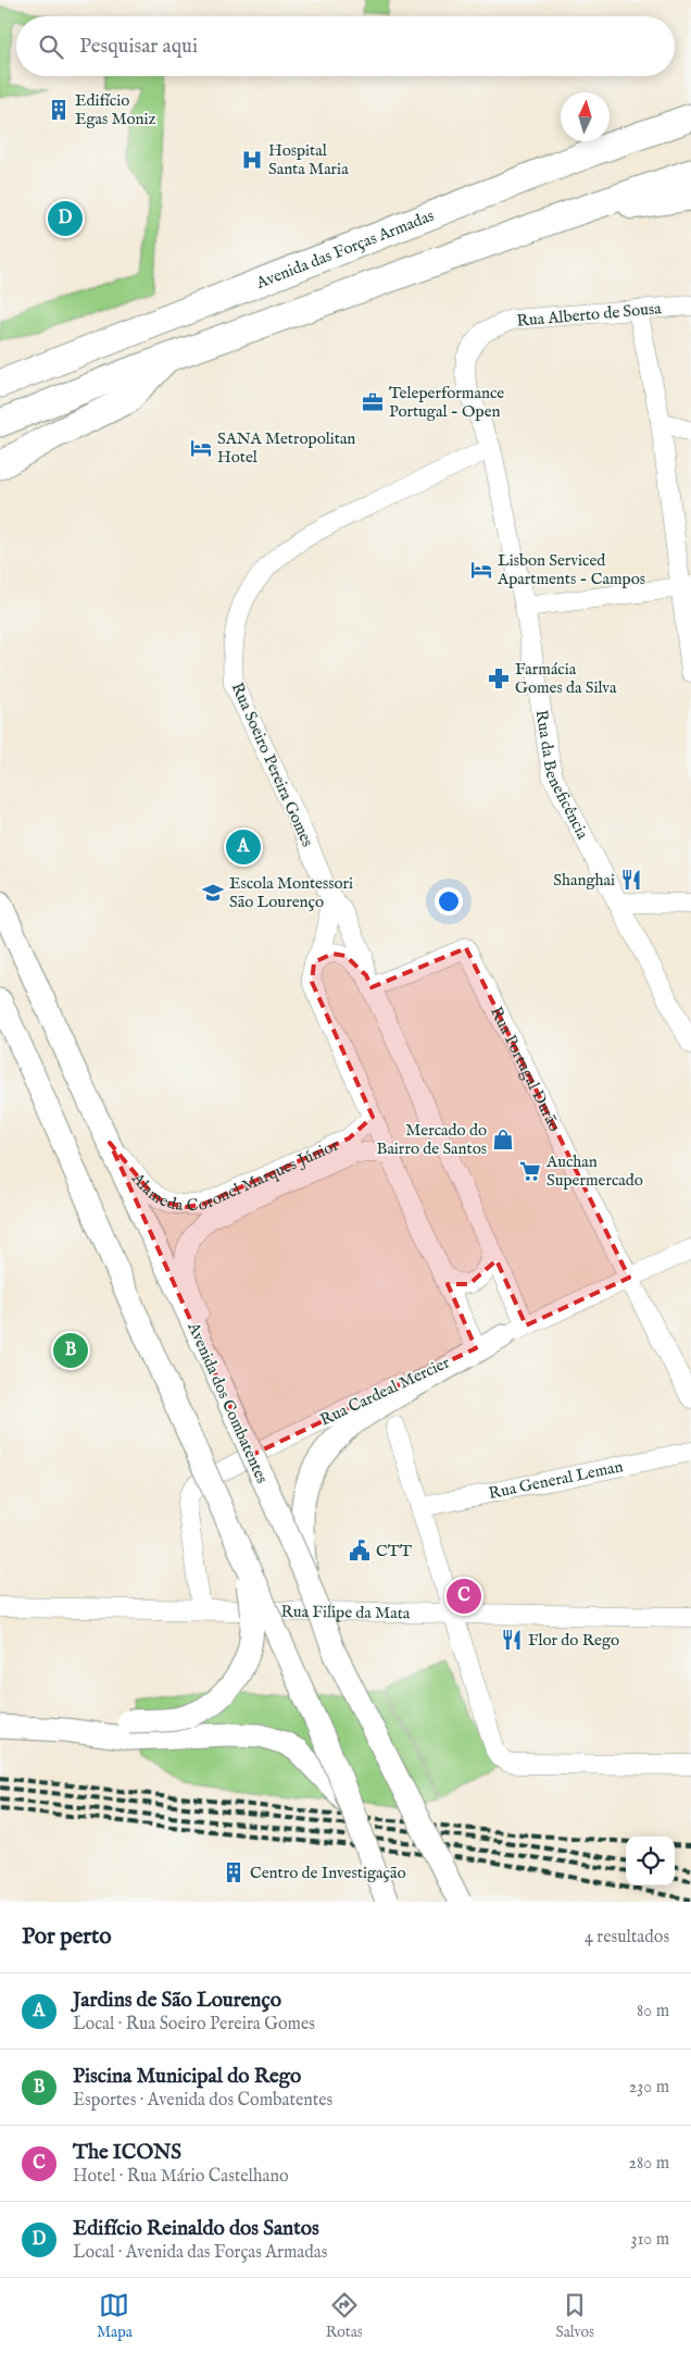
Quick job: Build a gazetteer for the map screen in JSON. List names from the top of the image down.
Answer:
{
  "streets": {
    "highway": ["Avenida das Forças Armadas"],
    "main road": ["Avenida dos Combatentes"],
    "street": [
      "Rua Alberto de Sousa",
      "Rua Soeiro Pereira Gomes",
      "Rua da Beneficência",
      "Rua Portugal Durão",
      "Alameda Coronel Marques Júnior",
      "Rua Cardeal Mercier",
      "Rua General Leman",
      "Rua Filipe da Mata"
    ]
  },
  "crossings": [
    ["Rua Alberto de Sousa", "Rua Soeiro Pereira Gomes"],
    ["Rua Alberto de Sousa", "Rua da Beneficência"],
    ["Rua Soeiro Pereira Gomes", "Rua da Beneficência"],
    ["Rua Soeiro Pereira Gomes", "Rua Portugal Durão"],
    ["Rua Soeiro Pereira Gomes", "Alameda Coronel Marques Júnior"],
    ["Rua Soeiro Pereira Gomes", "Rua Cardeal Mercier"],
    ["Rua Portugal Durão", "Rua Cardeal Mercier"],
    ["Alameda Coronel Marques Júnior", "Avenida dos Combatentes"],
    ["Rua Cardeal Mercier", "Rua Filipe da Mata"]
  ],
  "places": {
    "building": ["Edifício Egas Moniz", "Centro de Investigação"],
    "hospital": ["Hospital Santa Maria"],
    "office": ["Teleperformance Portugal - Open"],
    "hotel": ["SANA Metropolitan Hotel", "Lisbon Serviced Apartments - Campos"],
    "pharmacy": ["Farmácia Gomes da Silva"],
    "restaurant": ["Shanghai", "Flor do Rego"],
    "school or university": ["Escola Montessori São Lourenço"],
    "shop": ["Mercado do Bairro de Santos"],
    "supermarket": ["Auchan Supermercado"],
    "public building": ["CTT"]
  },
  "north": "top",
  "page": {
    "search": "Pesquisar aqui",
    "pins": [
      "D",
      "A",
      "B",
      "C"
    ],
    "heading": ["Por perto", "4 resultados"],
    "list": [
      {
        "mark": "A",
        "name": "Jardins de São Lourenço",
        "note": "Local · Rua Soeiro Pereira Gomes",
        "value": "80 m"
      },
      {
        "mark": "B",
        "name": "Piscina Municipal do Rego",
        "note": "Esportes · Avenida dos Combatentes",
        "value": "230 m"
      },
      {
        "mark": "C",
        "name": "The ICONS",
        "note": "Hotel · Rua Mário Castelhano",
        "value": "280 m"
      },
      {
        "mark": "D",
        "name": "Edifício Reinaldo dos Santos",
        "note": "Local · Avenida das Forças Armadas",
        "value": "310 m"
      }
    ],
    "nav": ["Mapa", "Rotas", "Salvos"]
  }
}
